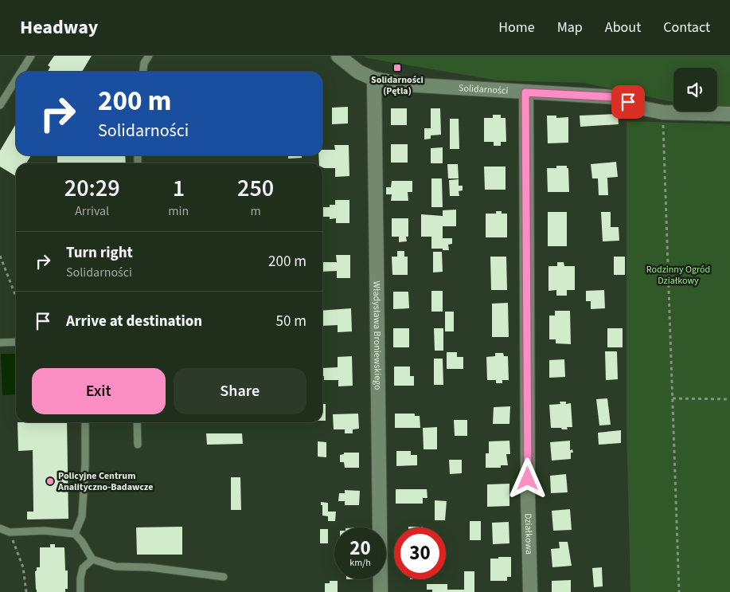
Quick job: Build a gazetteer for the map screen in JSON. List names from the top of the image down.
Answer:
{
  "streets": {
    "street": ["Solidarności", "Władysława Broniewskiego", "Działkowa"]
  },
  "crossings": [
    ["Solidarności", "Władysława Broniewskiego"],
    ["Solidarności", "Działkowa"]
  ],
  "parks": ["Rodzinny Ogród Działkowy"],
  "places": {
    "transit": ["Solidarności (Pętla)"],
    "other": ["Policyjne Centrum Analityczno-Badawcze"]
  },
  "page": {
    "header": "Headway",
    "nav": [
      "Home",
      "Map",
      "About",
      "Contact"
    ],
    "turn": ["200 m", "Solidarności"],
    "eta": [
      "20:29",
      "Arrival",
      "1",
      "min",
      "250",
      "m"
    ],
    "list": [
      {
        "name": "Turn right",
        "note": "Solidarności",
        "value": "200 m"
      },
      {
        "name": "Arrive at destination",
        "value": "50 m"
      }
    ],
    "buttons": ["Exit", "Share"],
    "speed": "20 km/h",
    "limit": "30"
  }
}
